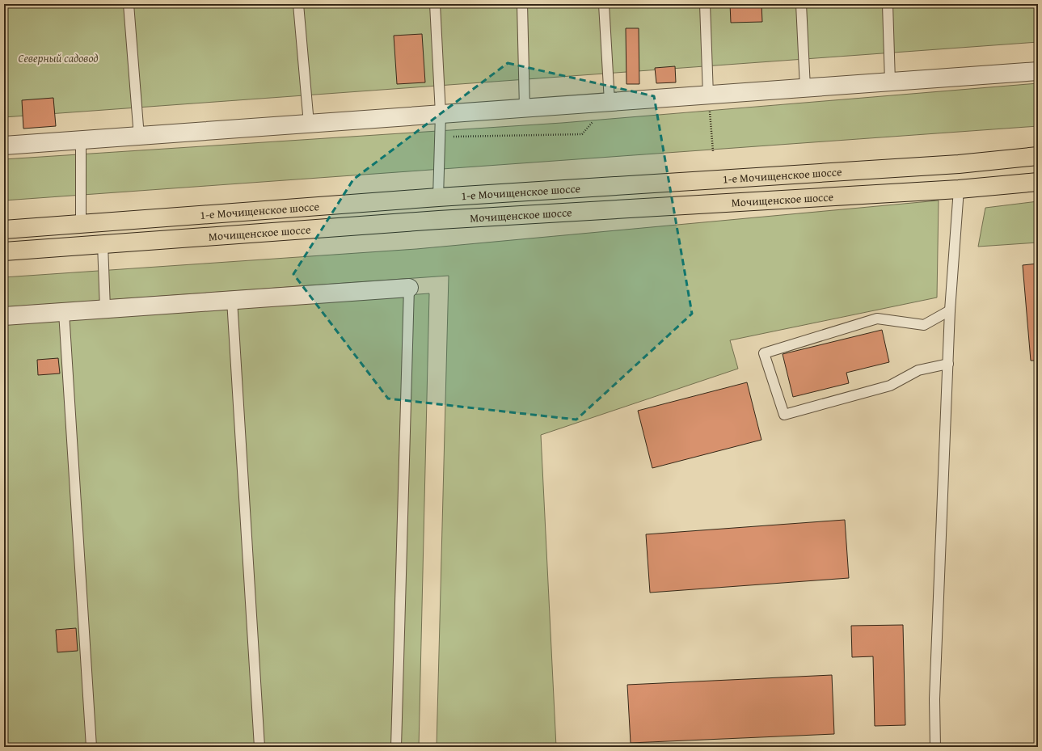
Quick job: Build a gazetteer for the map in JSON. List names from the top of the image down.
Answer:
{
  "streets": {
    "main road": ["1-е Мочищенское шоссе", "Мочищенское шоссе"]
  },
  "parks": ["Северный садовод"]
}
